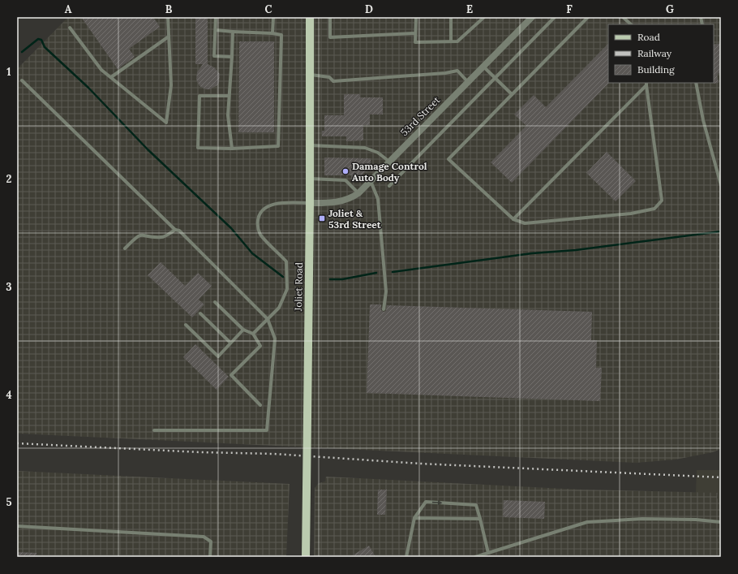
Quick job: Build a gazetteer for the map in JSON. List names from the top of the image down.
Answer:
{
  "streets": {
    "main road": ["Joliet Road"],
    "street": ["53rd Street"]
  },
  "crossings": [
    ["53rd Street", "Joliet Road"]
  ],
  "places": {
    "other": ["Damage Control Auto Body"],
    "transit": ["Joliet & 53rd Street"]
  },
  "legend": ["Road", "Railway", "Building"],
  "grid": {
    "columns": [
      "A",
      "B",
      "C",
      "D",
      "E",
      "F",
      "G"
    ],
    "rows": [
      "1",
      "2",
      "3",
      "4",
      "5"
    ]
  }
}
